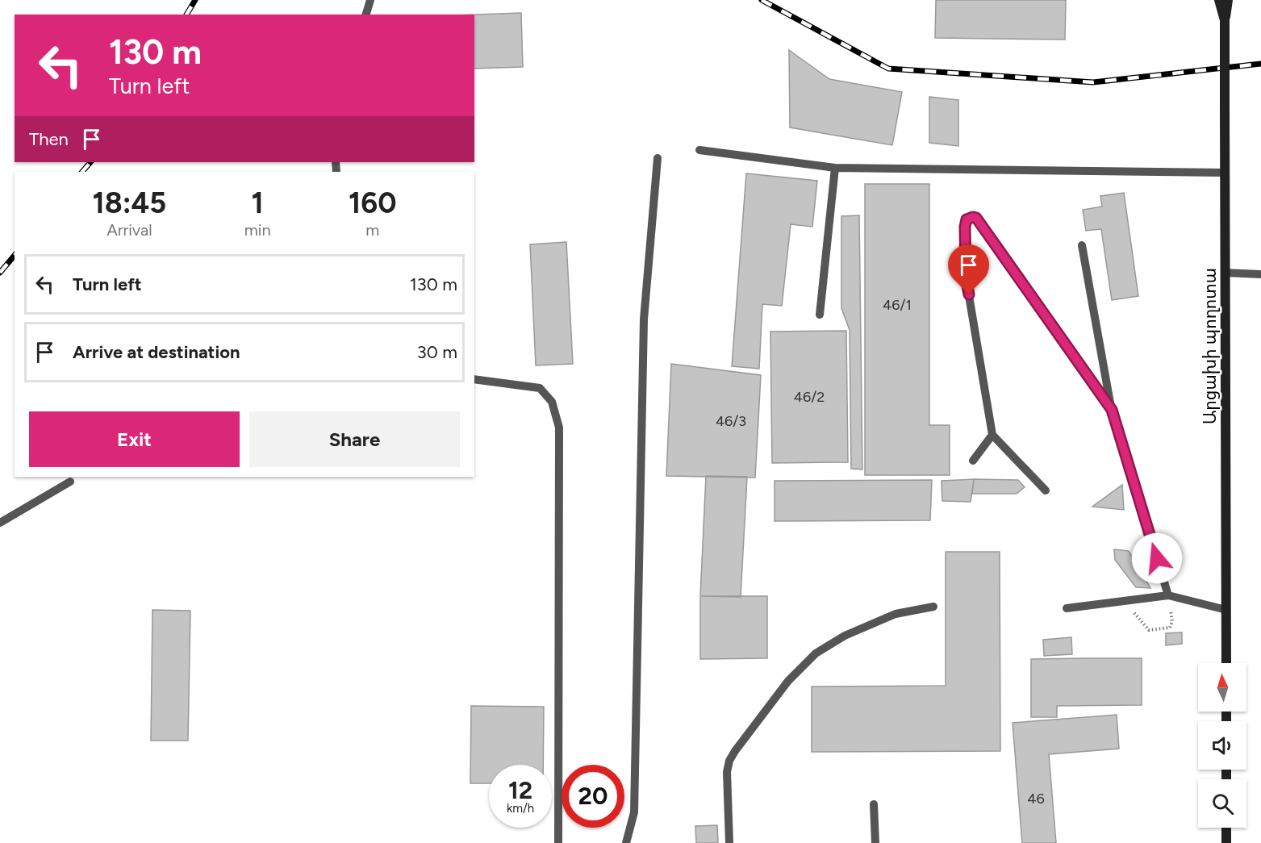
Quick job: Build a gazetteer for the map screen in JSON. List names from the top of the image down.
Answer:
{
  "streets": {
    "street": ["Արցախի պողոտա"]
  },
  "house_numbers": [
    "46/1",
    "46/2",
    "46/3",
    "46"
  ],
  "north": "top",
  "page": {
    "turn": ["130 m", "Turn left"],
    "then": "Then",
    "eta": [
      "18:45",
      "Arrival",
      "1",
      "min",
      "160",
      "m"
    ],
    "list": [
      {
        "name": "Turn left",
        "value": "130 m"
      },
      {
        "name": "Arrive at destination",
        "value": "30 m"
      }
    ],
    "buttons": ["Exit", "Share"],
    "speed": "12 km/h",
    "limit": "20"
  }
}
